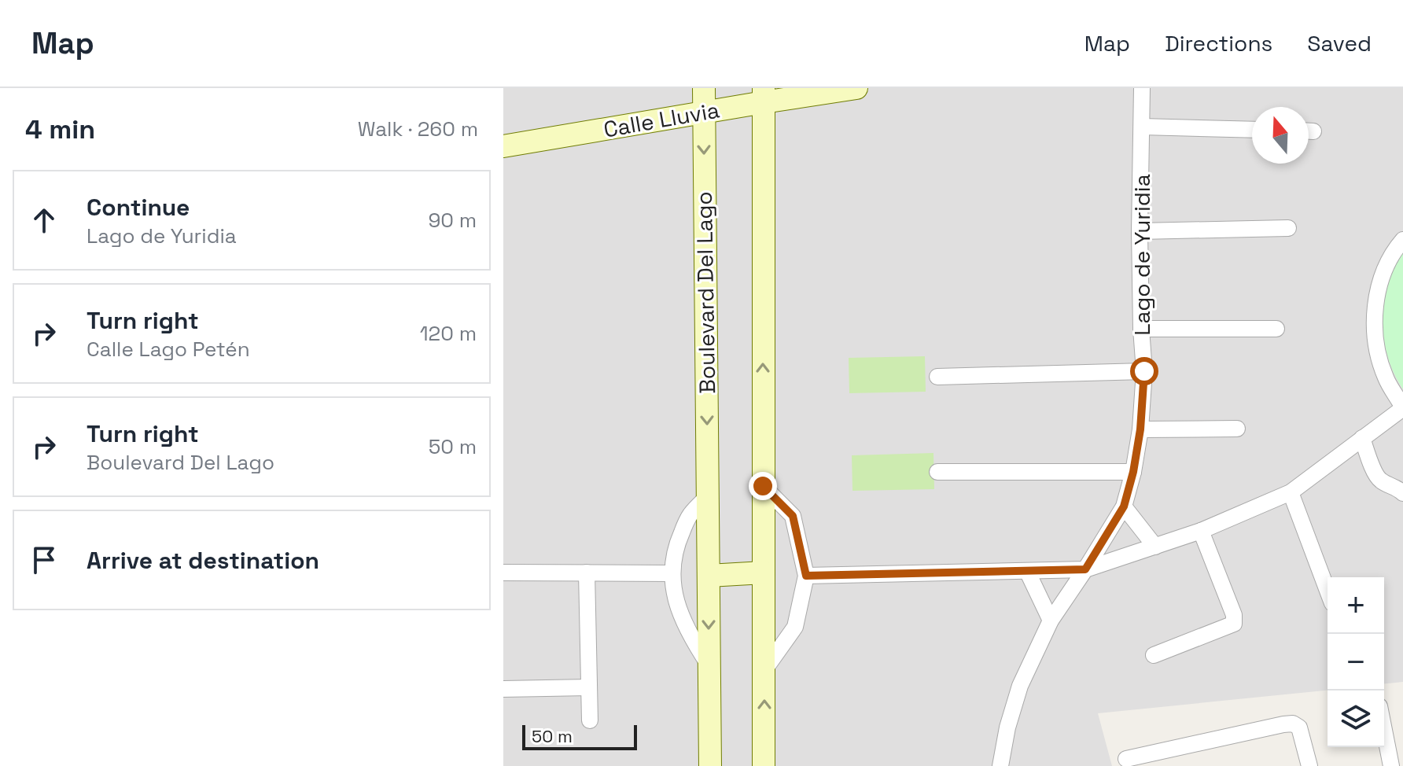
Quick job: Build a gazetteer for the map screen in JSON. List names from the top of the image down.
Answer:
{
  "streets": {
    "street": ["Calle Lluvia", "Lago de Yuridia", "Boulevard Del Lago"]
  },
  "crossings": [
    ["Calle Lluvia", "Boulevard Del Lago"]
  ],
  "scale_bar": "50 m",
  "north": "top",
  "page": {
    "header": "Map",
    "nav": ["Map", "Directions", "Saved"],
    "heading": ["4 min", "Walk · 260 m"],
    "list": [
      ["Continue", "Lago de Yuridia", "90 m"],
      ["Turn right", "Calle Lago Petén", "120 m"],
      ["Turn right", "Boulevard Del Lago", "50 m"],
      "Arrive at destination"
    ],
    "map_buttons": ["+", "−"],
    "scale": "50 m"
  }
}
